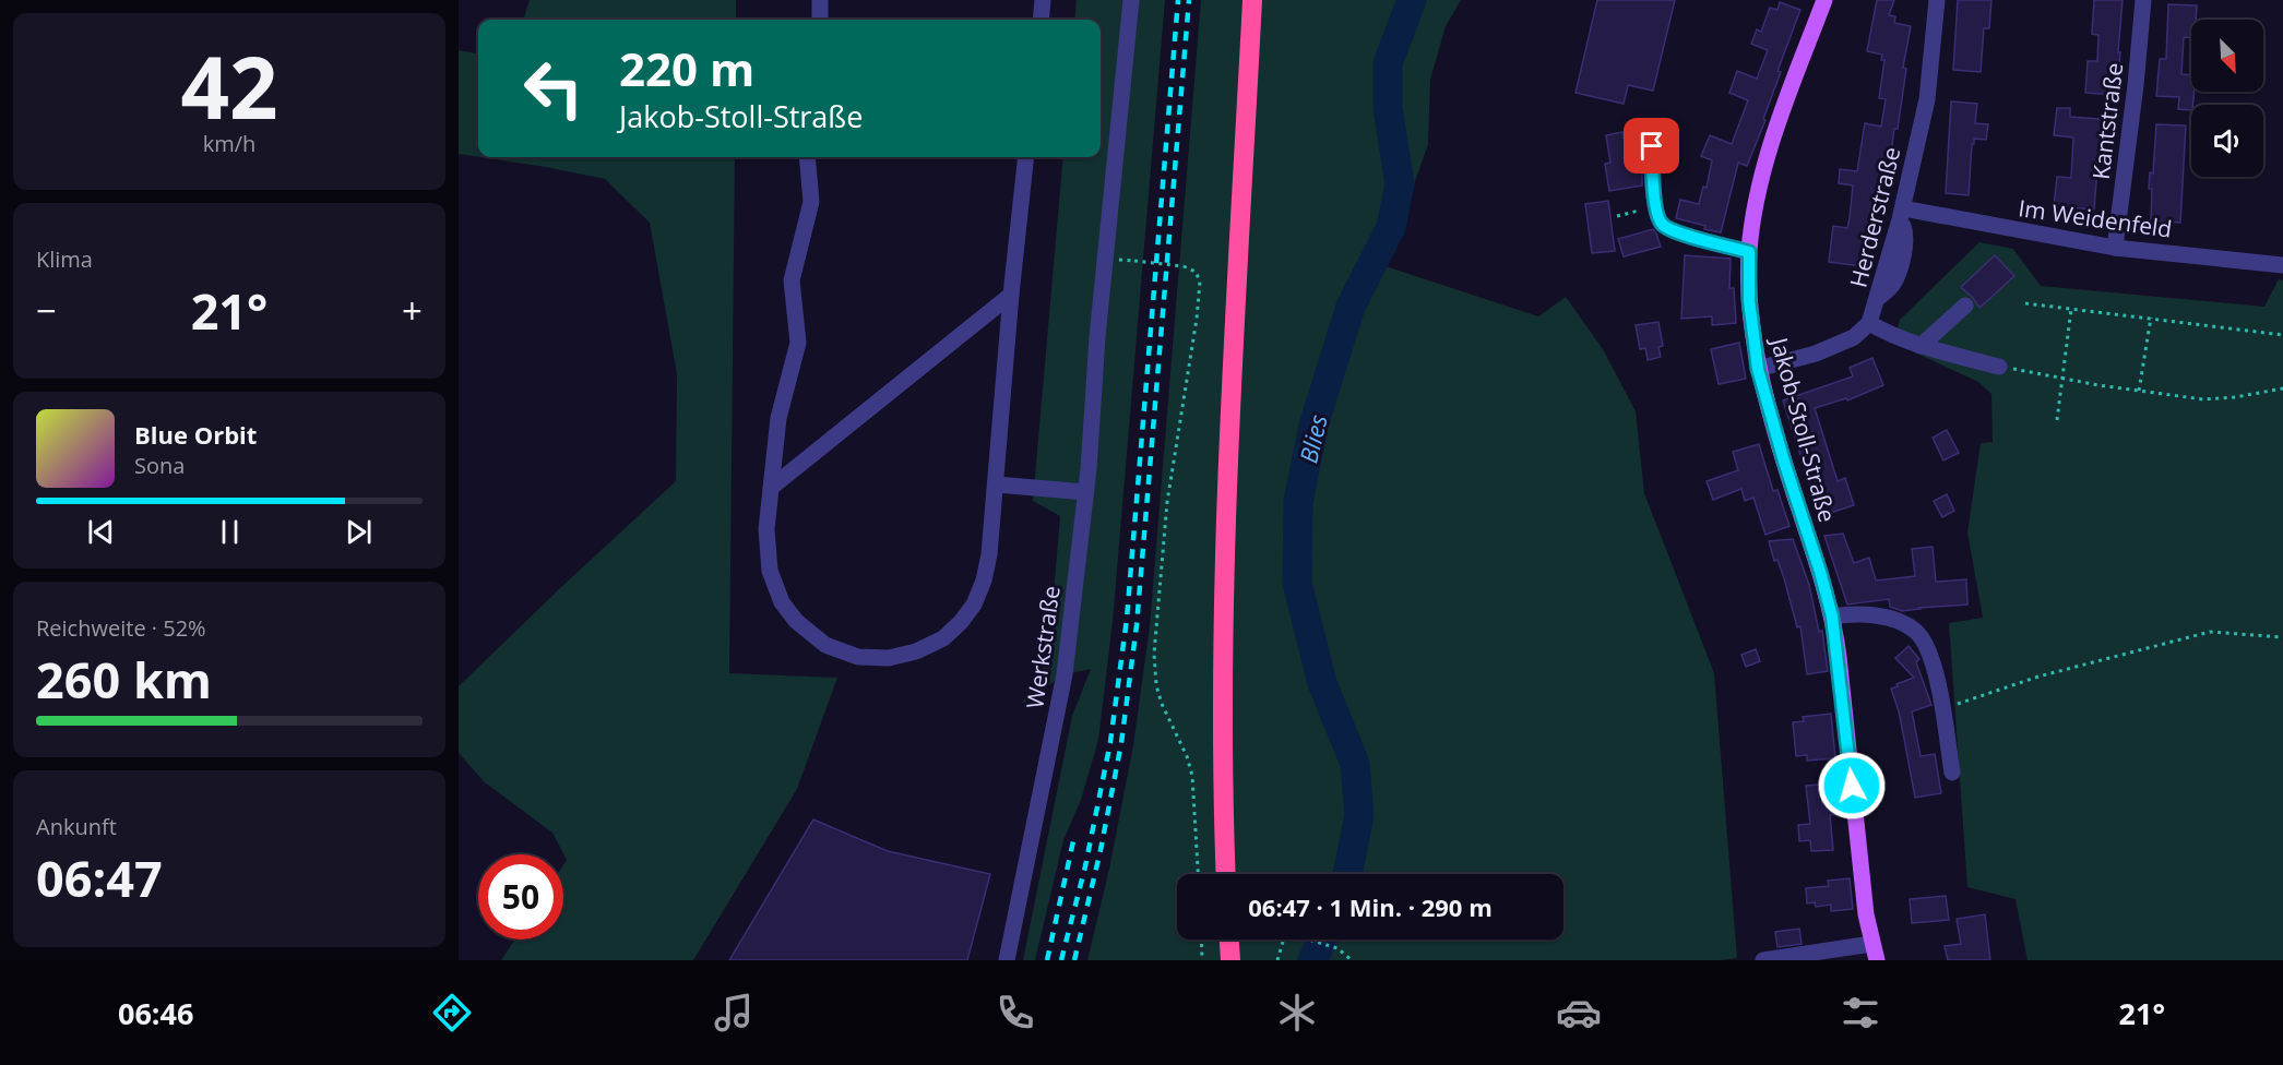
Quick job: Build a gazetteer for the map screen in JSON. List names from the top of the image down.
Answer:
{
  "streets": {
    "main road": ["Jakob-Stoll-Straße"],
    "street": [
      "Kantstraße",
      "Herderstraße",
      "Im Weidenfeld",
      "Werkstraße"
    ]
  },
  "crossings": [
    ["Kantstraße", "Im Weidenfeld"],
    ["Herderstraße", "Im Weidenfeld"],
    ["Herderstraße", "Jakob-Stoll-Straße"]
  ],
  "water": ["Blies"],
  "north": "bottom right",
  "page": {
    "tile": [
      ["42", "km/h"],
      "Klima",
      ["Reichweite · 52%", "260 km"],
      ["Ankunft", "06:47"]
    ],
    "turn": ["220 m", "Jakob-Stoll-Straße"],
    "heat": ["−", "21°", "+"],
    "song": ["Blue Orbit", "Sona"],
    "limit": "50",
    "trip": "06:47 · 1 Min. · 290 m",
    "tabs": ["06:46", "21°"]
  }
}
